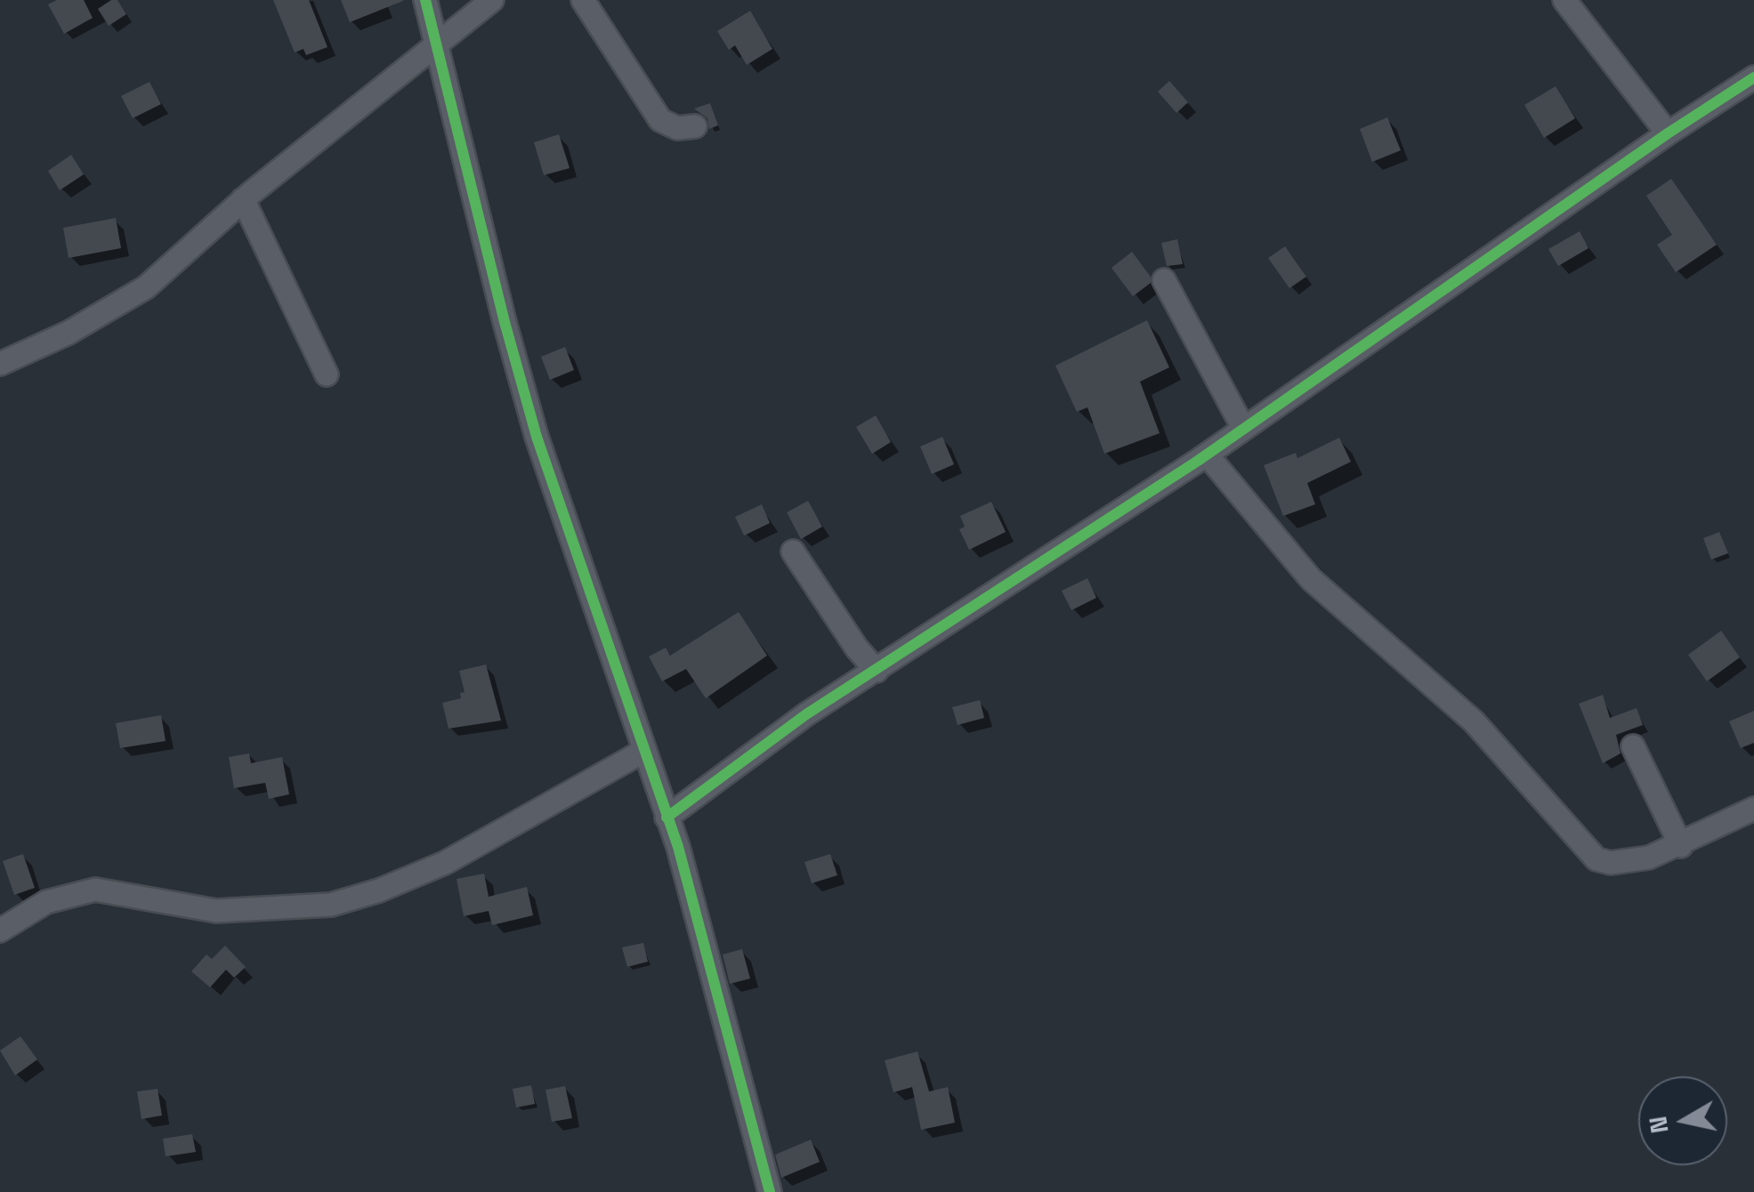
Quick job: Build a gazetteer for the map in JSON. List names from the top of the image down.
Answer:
{
  "north": "left"
}
